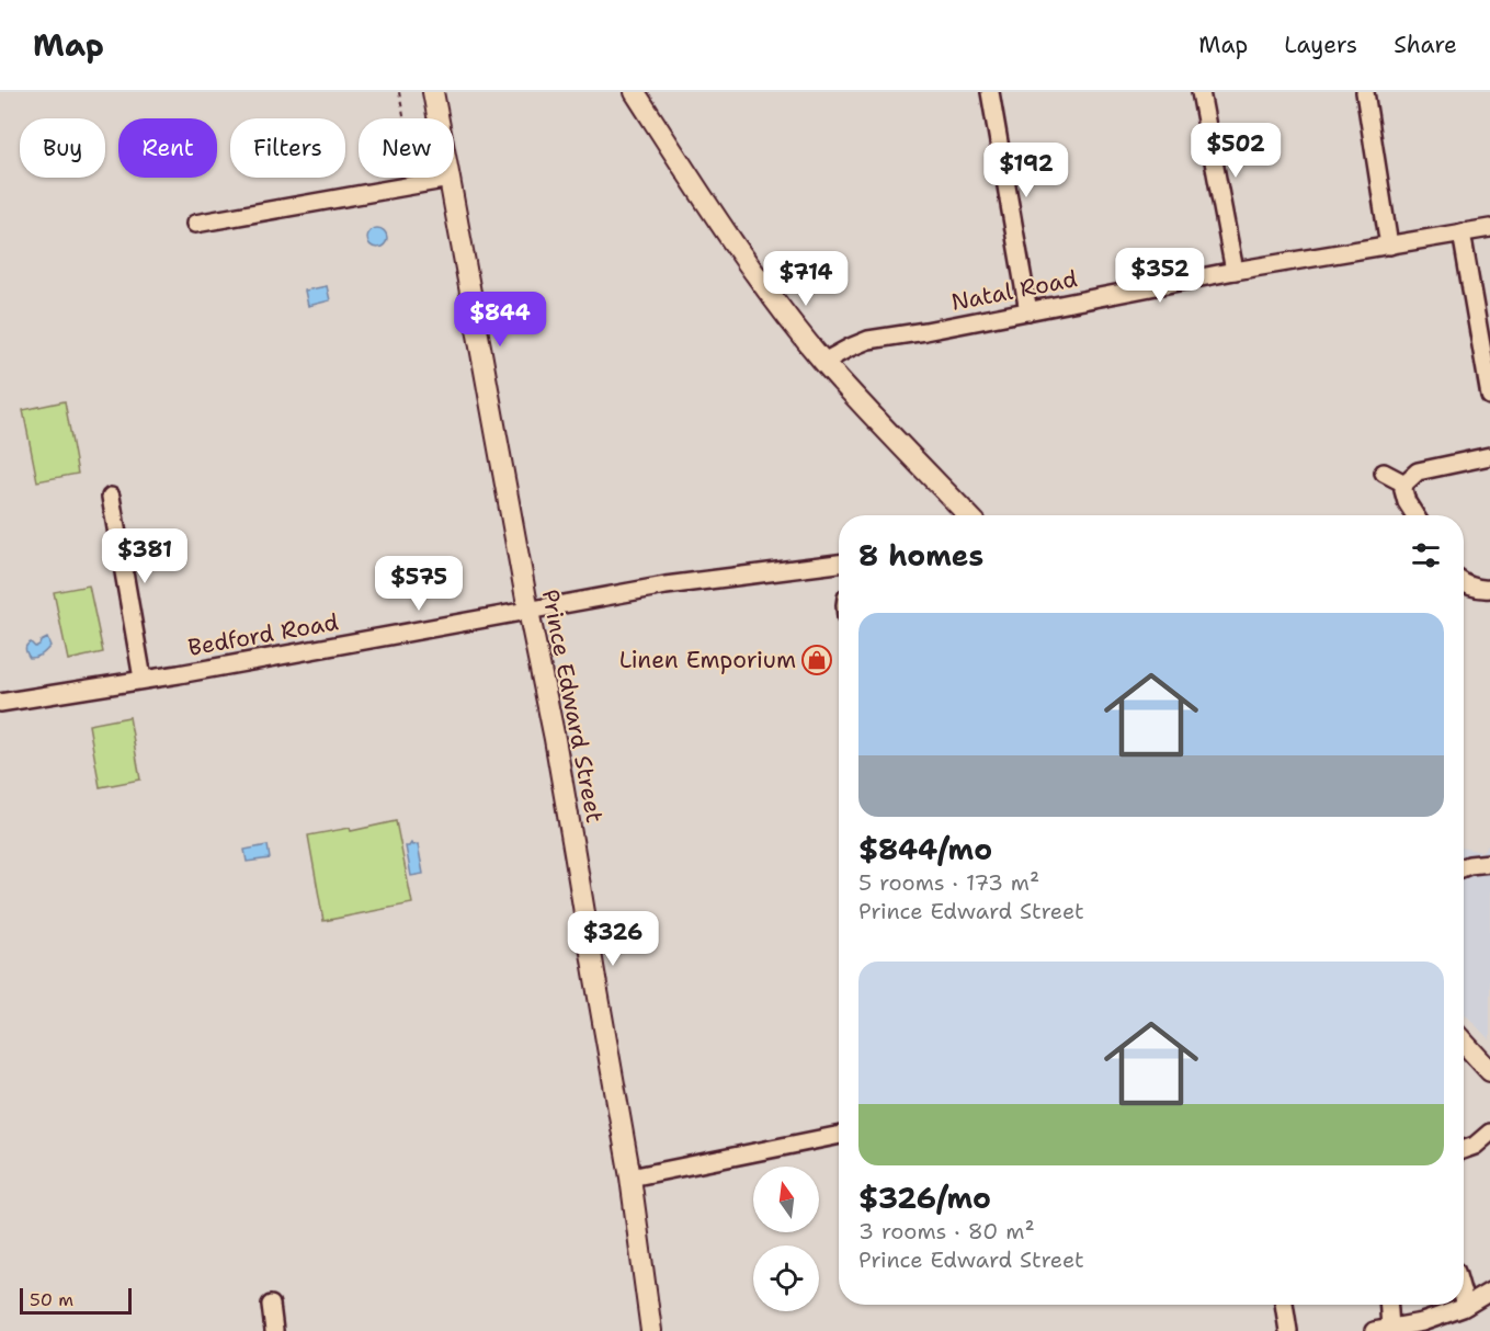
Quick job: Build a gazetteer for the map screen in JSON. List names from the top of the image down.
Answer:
{
  "streets": {
    "main road": ["Prince Edward Street"],
    "street": ["Natal Road", "Bedford Road"]
  },
  "crossings": [
    ["Bedford Road", "Prince Edward Street"]
  ],
  "places": {
    "shop": ["Linen Emporium"]
  },
  "scale_bar": "50 m",
  "north": "top",
  "page": {
    "header": "Map",
    "nav": ["Map", "Layers", "Share"],
    "chip": [
      "Buy",
      "Rent",
      "Filters",
      "New"
    ],
    "price": [
      "$502",
      "$192",
      "$352",
      "$714",
      "$844",
      "$381",
      "$575",
      "$326"
    ],
    "heading": "8 homes",
    "list": [
      {
        "name": "$844/mo",
        "note": "5 rooms · 173 m² · Prince Edward Street"
      },
      {
        "name": "$326/mo",
        "note": "3 rooms · 80 m² · Prince Edward Street"
      }
    ],
    "scale": "50 m"
  }
}
